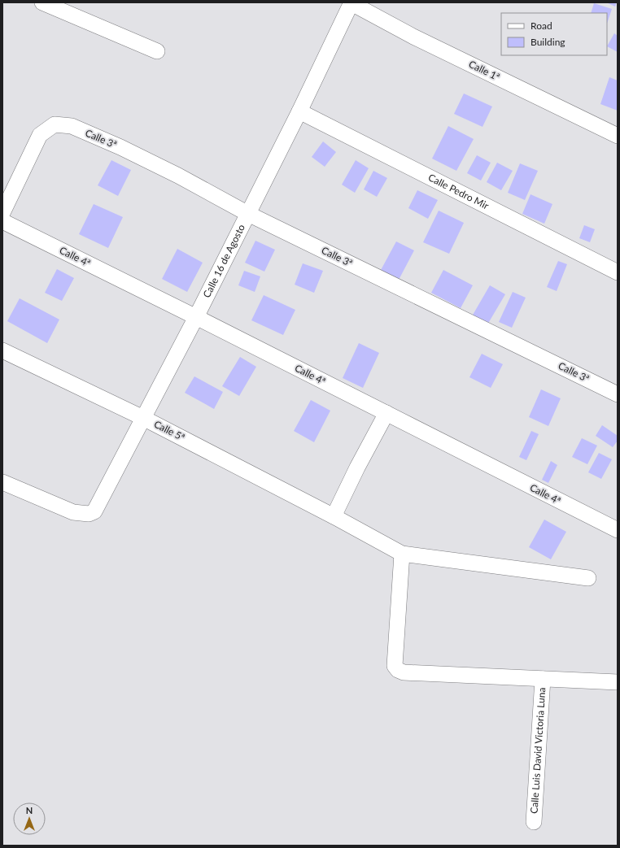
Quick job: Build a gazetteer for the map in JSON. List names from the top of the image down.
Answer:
{
  "streets": {
    "street": [
      "Calle 1ª",
      "Calle 3ª",
      "Calle Pedro Mir",
      "Calle 4ª",
      "Calle 16 de Agosto",
      "Calle 5ª",
      "Calle Luis David Victoria Luna"
    ]
  },
  "crossings": [
    ["Calle 1ª", "Calle 16 de Agosto"],
    ["Calle 3ª", "Calle 16 de Agosto"],
    ["Calle Pedro Mir", "Calle 16 de Agosto"],
    ["Calle 4ª", "Calle 16 de Agosto"],
    ["Calle 16 de Agosto", "Calle 5ª"]
  ],
  "legend": ["Road", "Building"],
  "north": "top"
}
